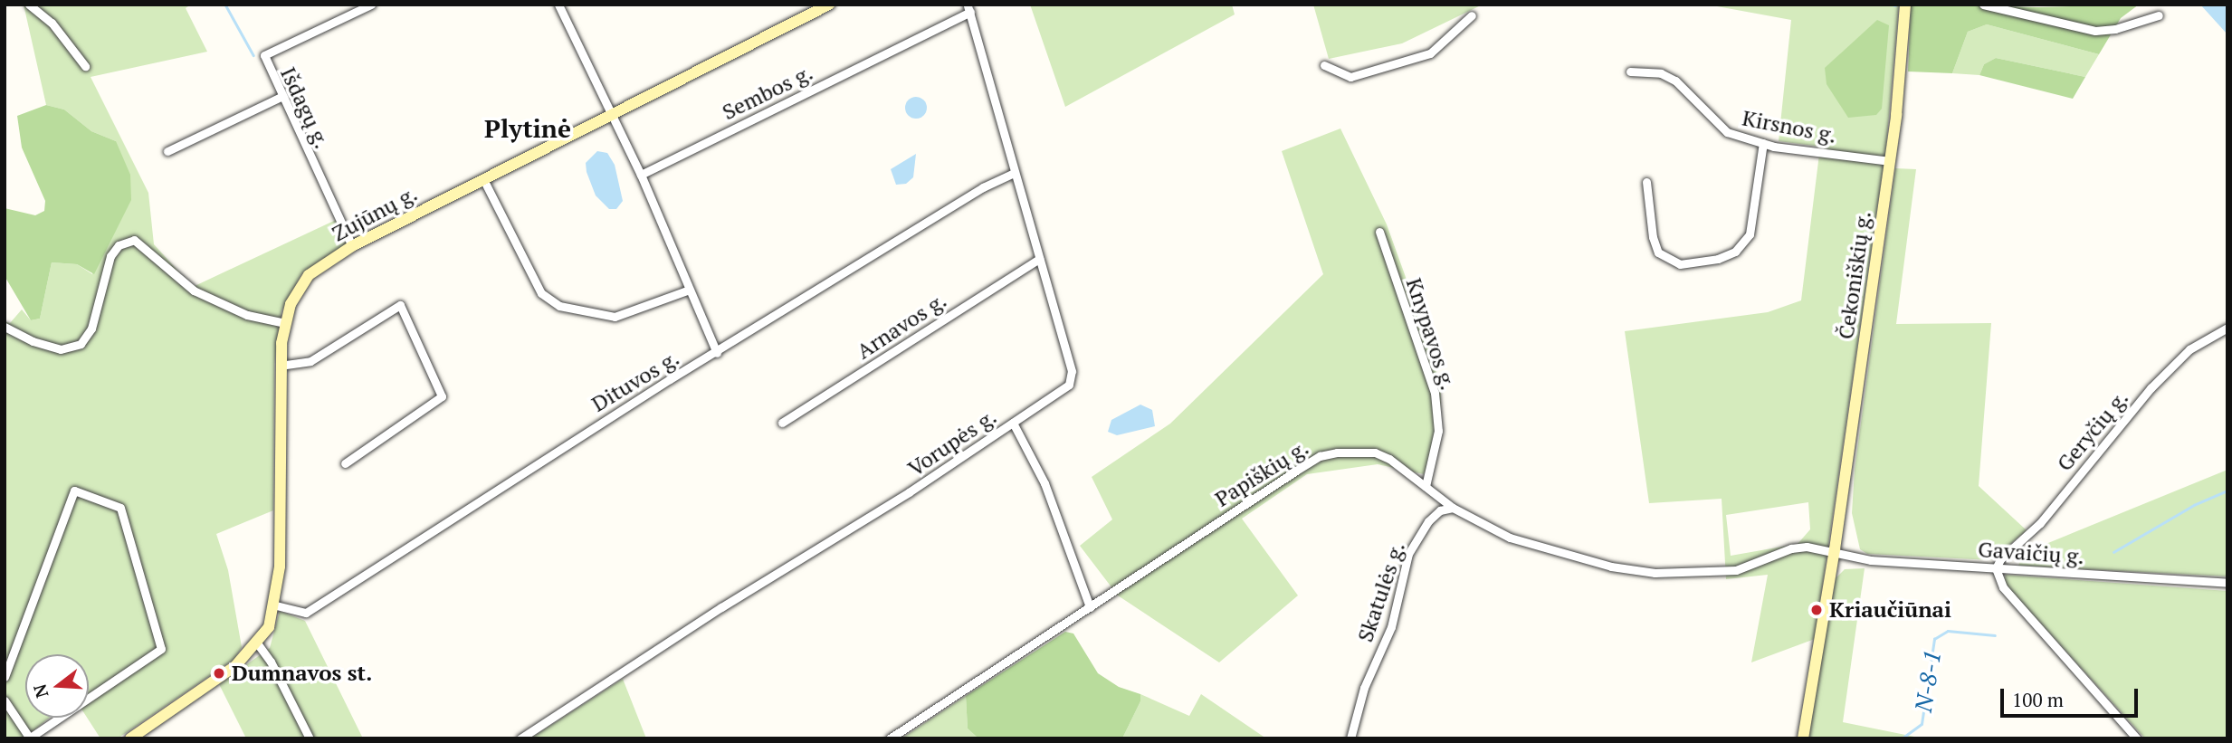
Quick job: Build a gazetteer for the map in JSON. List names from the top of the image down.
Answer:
{
  "streets": {
    "main road": ["Zujūnų g.", "Čekoniškių g."],
    "street": [
      "Sembos g.",
      "Išdagų g.",
      "Kirsnos g.",
      "Arnavos g.",
      "Knypavos g.",
      "Dituvos g.",
      "Geryčių g.",
      "Vorupės g.",
      "Papiškių g.",
      "Gavaičių g.",
      "Skatulės g."
    ]
  },
  "crossings": [
    ["Sembos g.", "Vorupės g."],
    ["Išdagų g.", "Zujūnų g."],
    ["Kirsnos g.", "Čekoniškių g."],
    ["Zujūnų g.", "Dituvos g."],
    ["Čekoniškių g.", "Papiškių g."],
    ["Čekoniškių g.", "Gavaičių g."],
    ["Arnavos g.", "Vorupės g."],
    ["Knypavos g.", "Papiškių g."],
    ["Dituvos g.", "Vorupės g."],
    ["Geryčių g.", "Gavaičių g."],
    ["Papiškių g.", "Gavaičių g."],
    ["Papiškių g.", "Skatulės g."]
  ],
  "districts": ["Plytinė"],
  "water": ["N-8-1"],
  "places": ["Kriaučiūnai", "Dumnavos st."],
  "scale_bar": "100 m",
  "north": "left"
}
